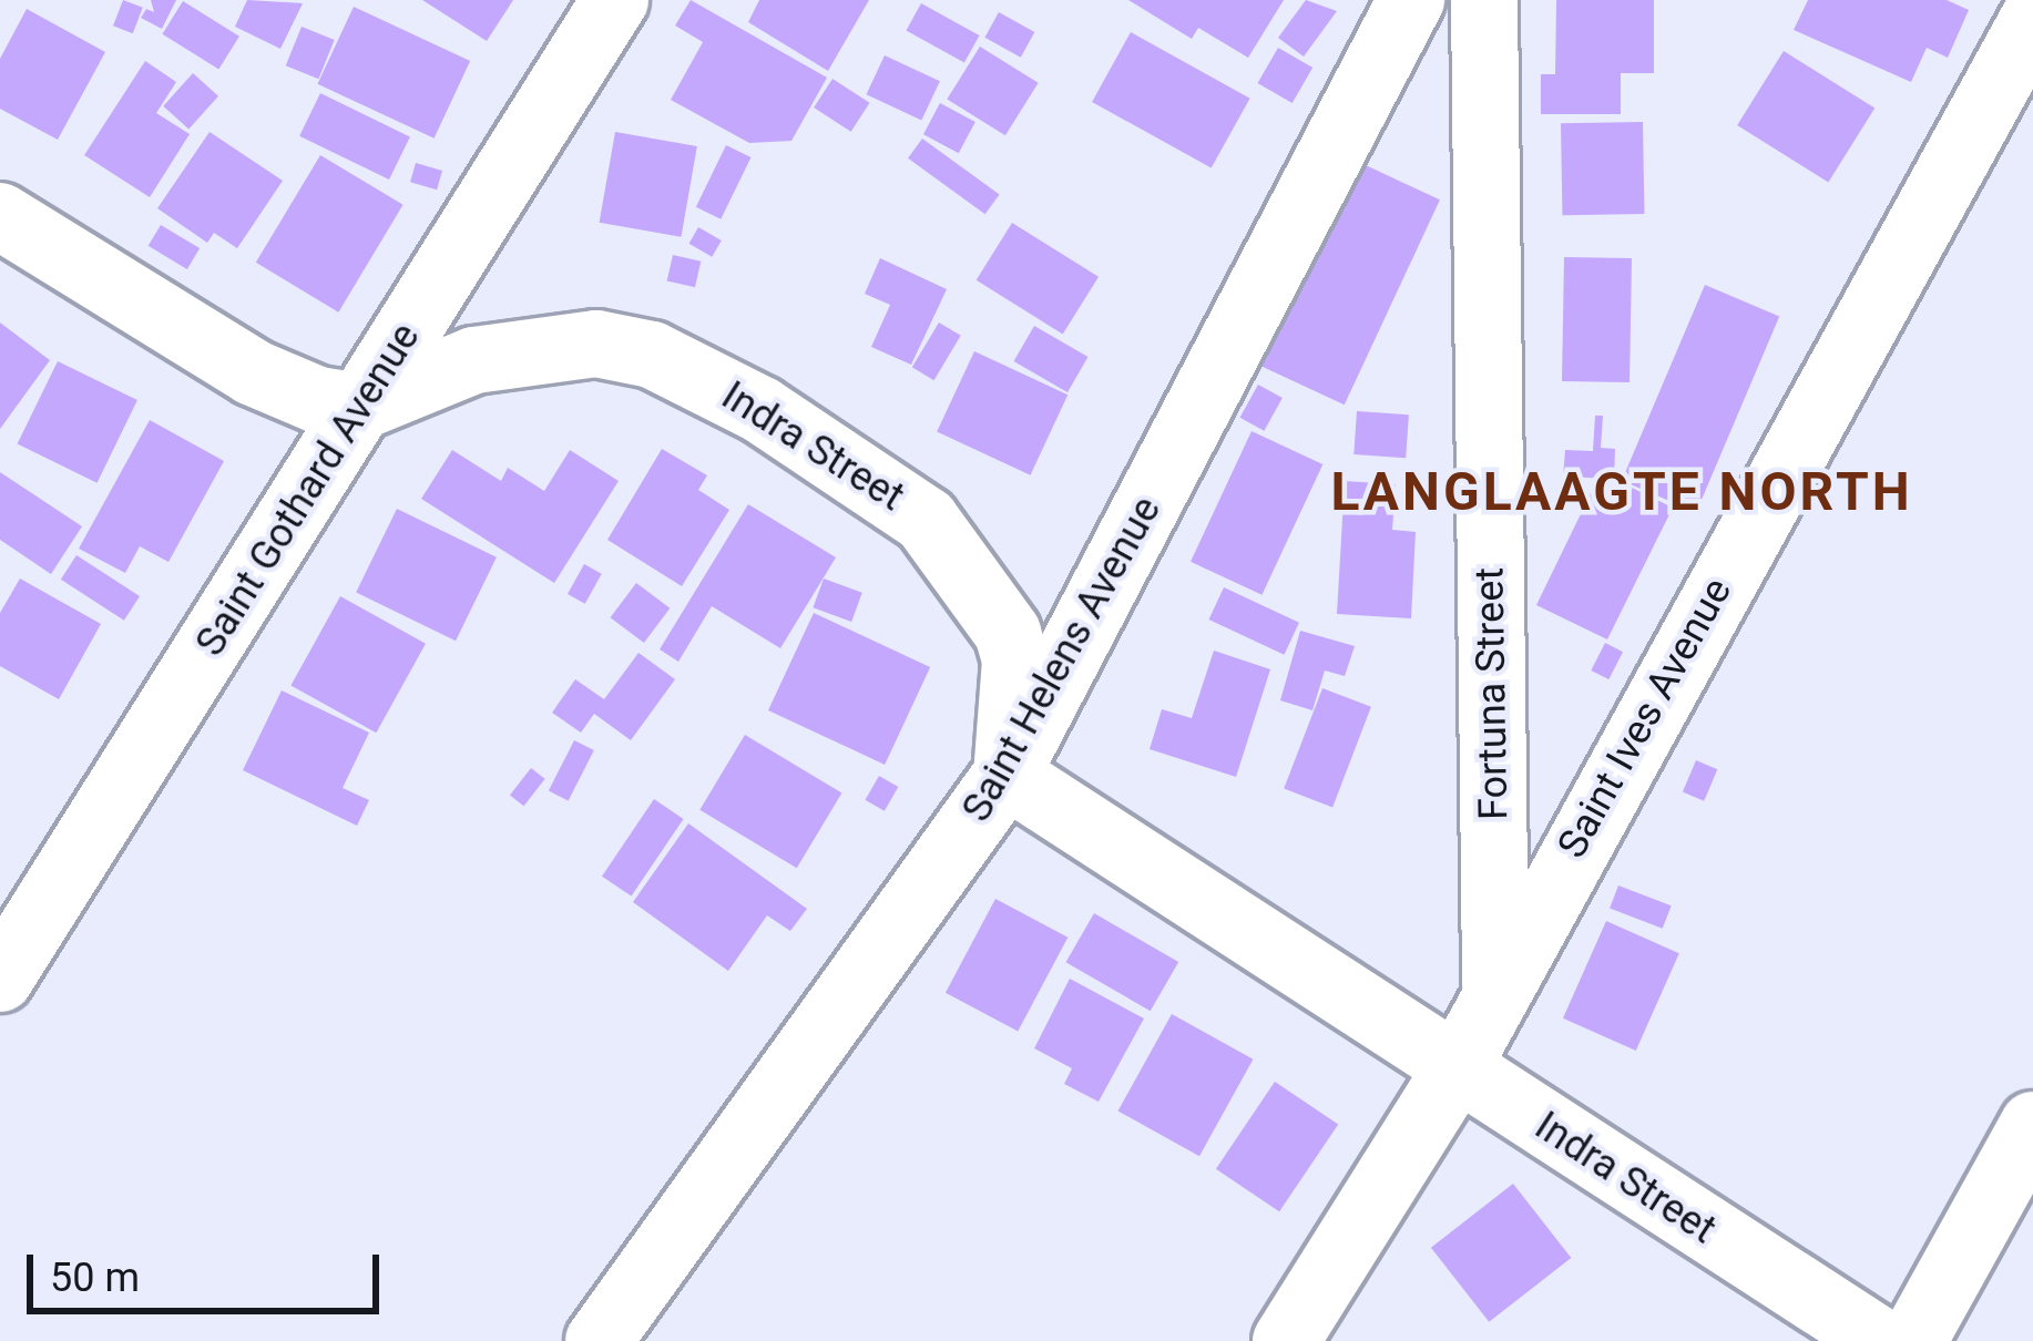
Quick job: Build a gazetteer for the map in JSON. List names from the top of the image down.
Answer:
{
  "streets": {
    "street": [
      "Indra Street",
      "Saint Gothard Avenue",
      "Saint Helens Avenue",
      "Fortuna Street",
      "Saint Ives Avenue"
    ]
  },
  "crossings": [
    ["Indra Street", "Saint Gothard Avenue"],
    ["Indra Street", "Saint Helens Avenue"],
    ["Indra Street", "Saint Ives Avenue"],
    ["Fortuna Street", "Saint Ives Avenue"]
  ],
  "districts": ["LANGLAAGTE NORTH"],
  "scale_bar": "50 m"
}
